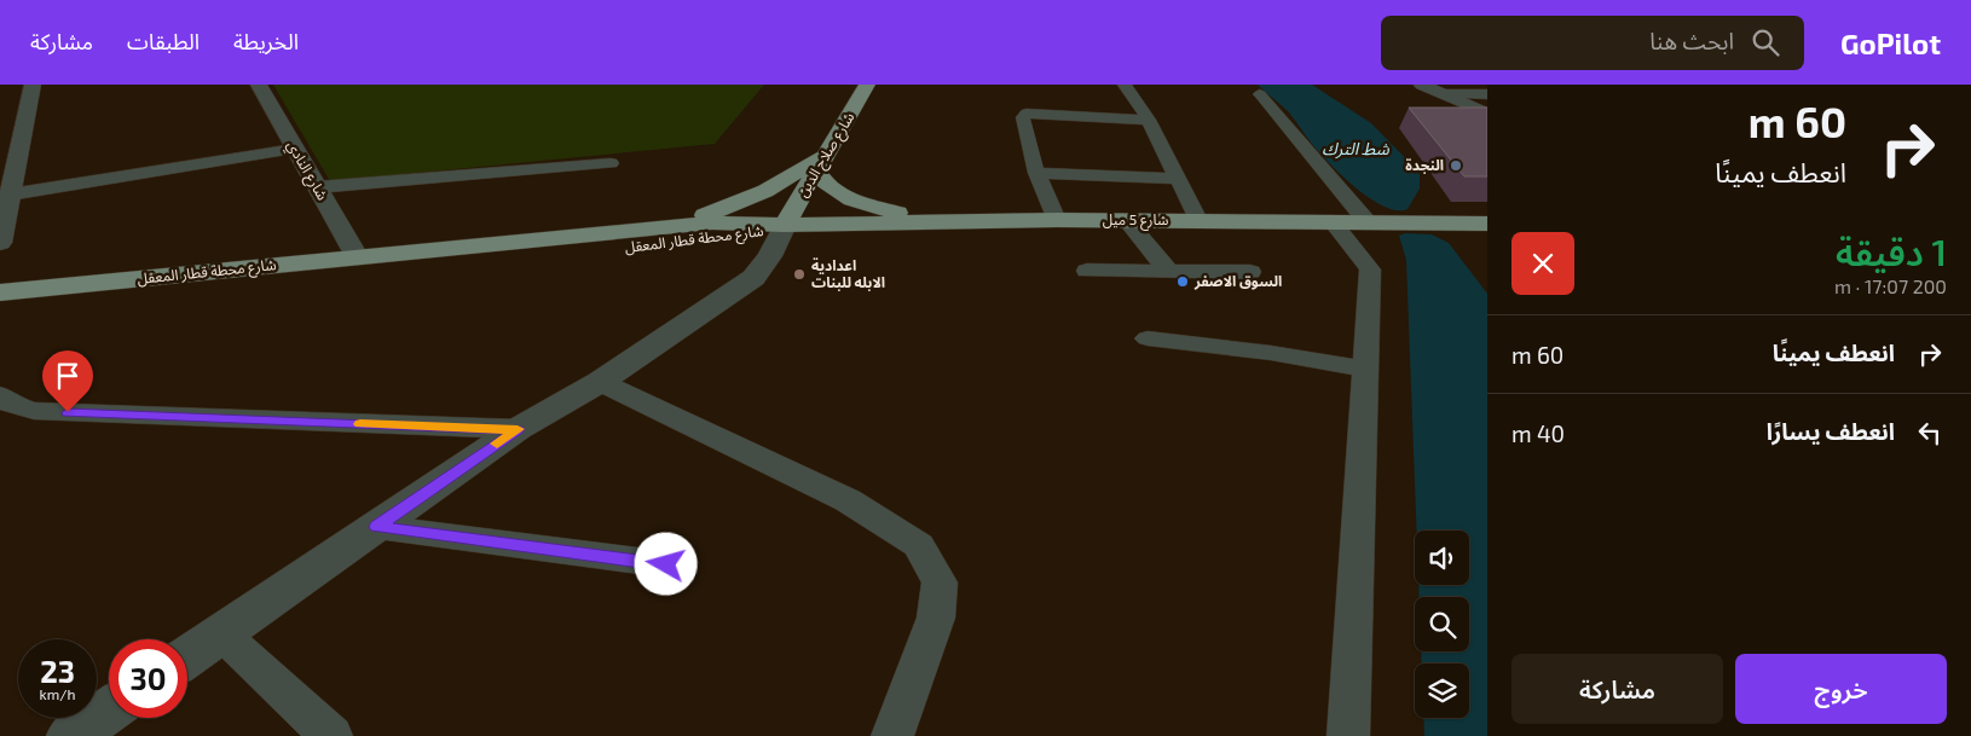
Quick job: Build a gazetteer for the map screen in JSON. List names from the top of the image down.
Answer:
{
  "streets": {
    "main road": ["شارع صلاح الدين", "شارع 5 ميل", "شارع محطة قطار المعقل"],
    "street": ["شارع النادي"]
  },
  "crossings": [
    ["شارع صلاح الدين", "شارع 5 ميل"],
    ["شارع صلاح الدين", "شارع محطة قطار المعقل"],
    ["شارع النادي", "شارع محطة قطار المعقل"],
    ["شارع 5 ميل", "شارع محطة قطار المعقل"]
  ],
  "water": ["شط الترك"],
  "places": ["النجدة", "اعدادية الابله للبنات", "السوق الاصفر"],
  "page": {
    "header": "GoPilot",
    "search": "ابحث هنا",
    "nav": ["الخريطة", "الطبقات", "مشاركة"],
    "turn": ["60 m", "انعطف يمينًا"],
    "heading": ["1 دقيقة", "200 m · 17:07"],
    "list": [
      {
        "name": "انعطف يمينًا",
        "value": "60 m"
      },
      {
        "name": "انعطف يسارًا",
        "value": "40 m"
      }
    ],
    "speed": "23 km/h",
    "limit": "30",
    "buttons": ["خروج", "مشاركة"]
  }
}
